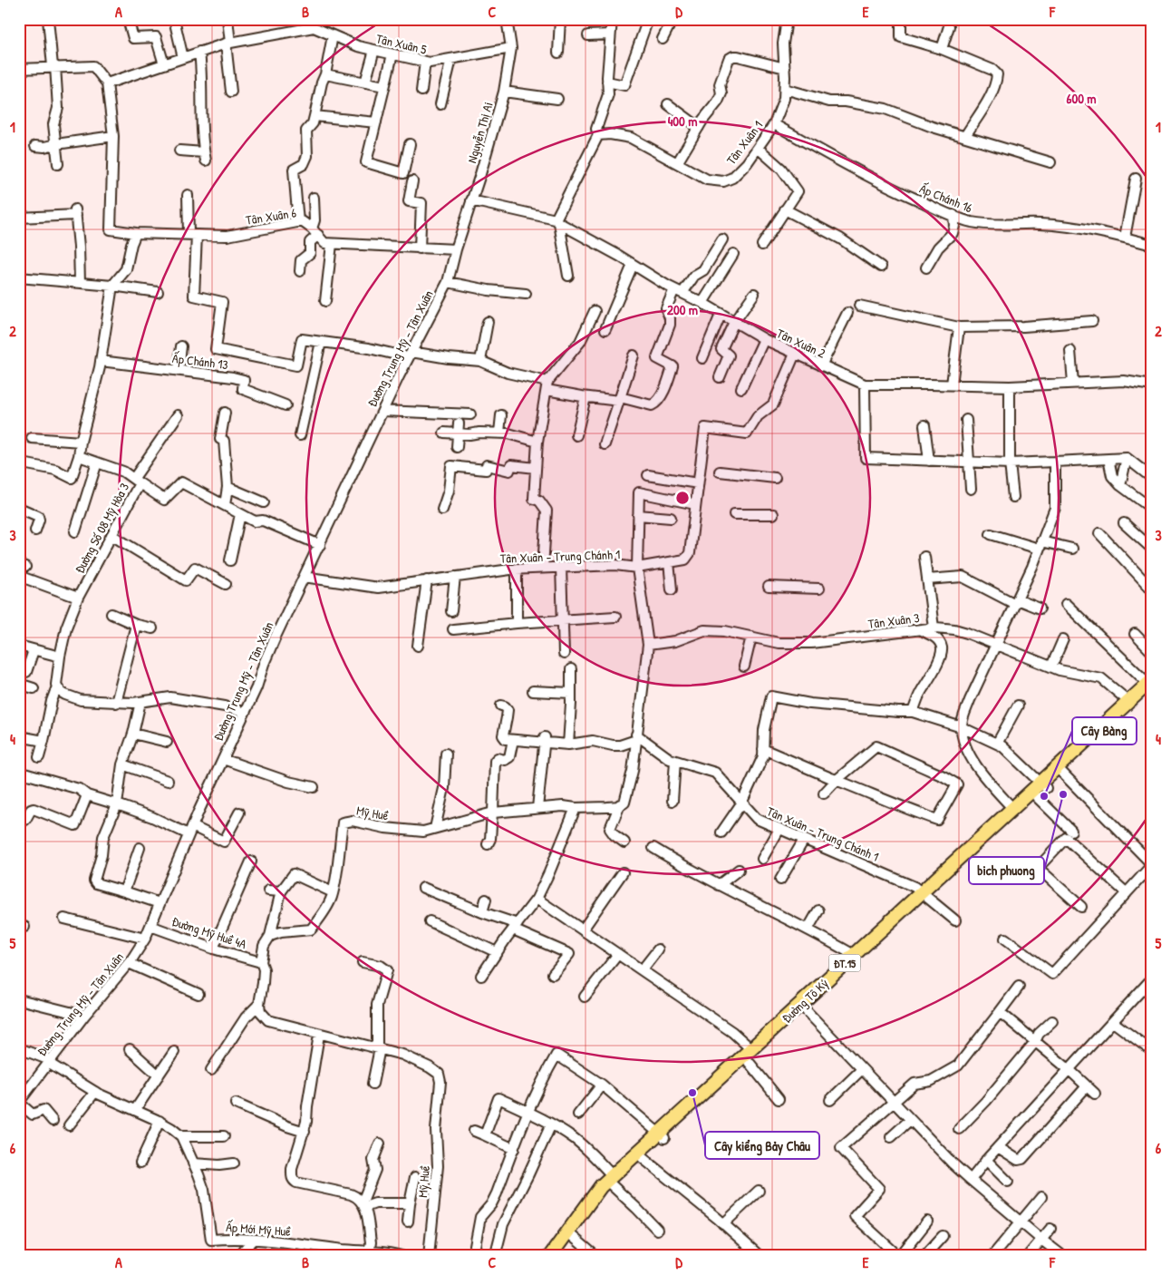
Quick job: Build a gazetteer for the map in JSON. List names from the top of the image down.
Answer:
{
  "streets": {
    "main road": ["ĐT.15", "Đường Tô Ký"],
    "street": [
      "Tân Xuân 5",
      "Nguyễn Thị Ai",
      "Tân Xuân 1",
      "Ấp Chánh 16",
      "Tân Xuân 6",
      "Tân Xuân 2",
      "Đường Trung Mỹ - Tân Xuân",
      "Ấp Chánh 13",
      "Đường Số 08 Mỹ Hòa 3",
      "Tân Xuân - Trung Chánh 1",
      "Tân Xuân 3",
      "Mỹ Huề",
      "Đường Mỹ Huề 4A",
      "Ấp Mới Mỹ Huề"
    ]
  },
  "crossings": [
    ["Tân Xuân 5", "Nguyễn Thị Ai"],
    ["Tân Xuân 5", "Tân Xuân 6"],
    ["Nguyễn Thị Ai", "Tân Xuân 2"],
    ["Nguyễn Thị Ai", "Đường Trung Mỹ - Tân Xuân"],
    ["Tân Xuân 1", "Ấp Chánh 16"],
    ["Đường Trung Mỹ - Tân Xuân", "Tân Xuân - Trung Chánh 1"],
    ["Đường Trung Mỹ - Tân Xuân", "Đường Mỹ Huề 4A"],
    ["Tân Xuân - Trung Chánh 1", "Tân Xuân 3"],
    ["Tân Xuân - Trung Chánh 1", "Đường Tô Ký"],
    ["Tân Xuân 3", "Đường Tô Ký"]
  ],
  "places": ["bich phuong", "Cây Bàng", "Cây kiểng Bảy Châu"],
  "grid": {
    "columns": [
      "A",
      "B",
      "C",
      "D",
      "E",
      "F"
    ],
    "rows": [
      "1",
      "2",
      "3",
      "4",
      "5",
      "6"
    ]
  },
  "rings": ["600 m", "400 m", "200 m"]
}
